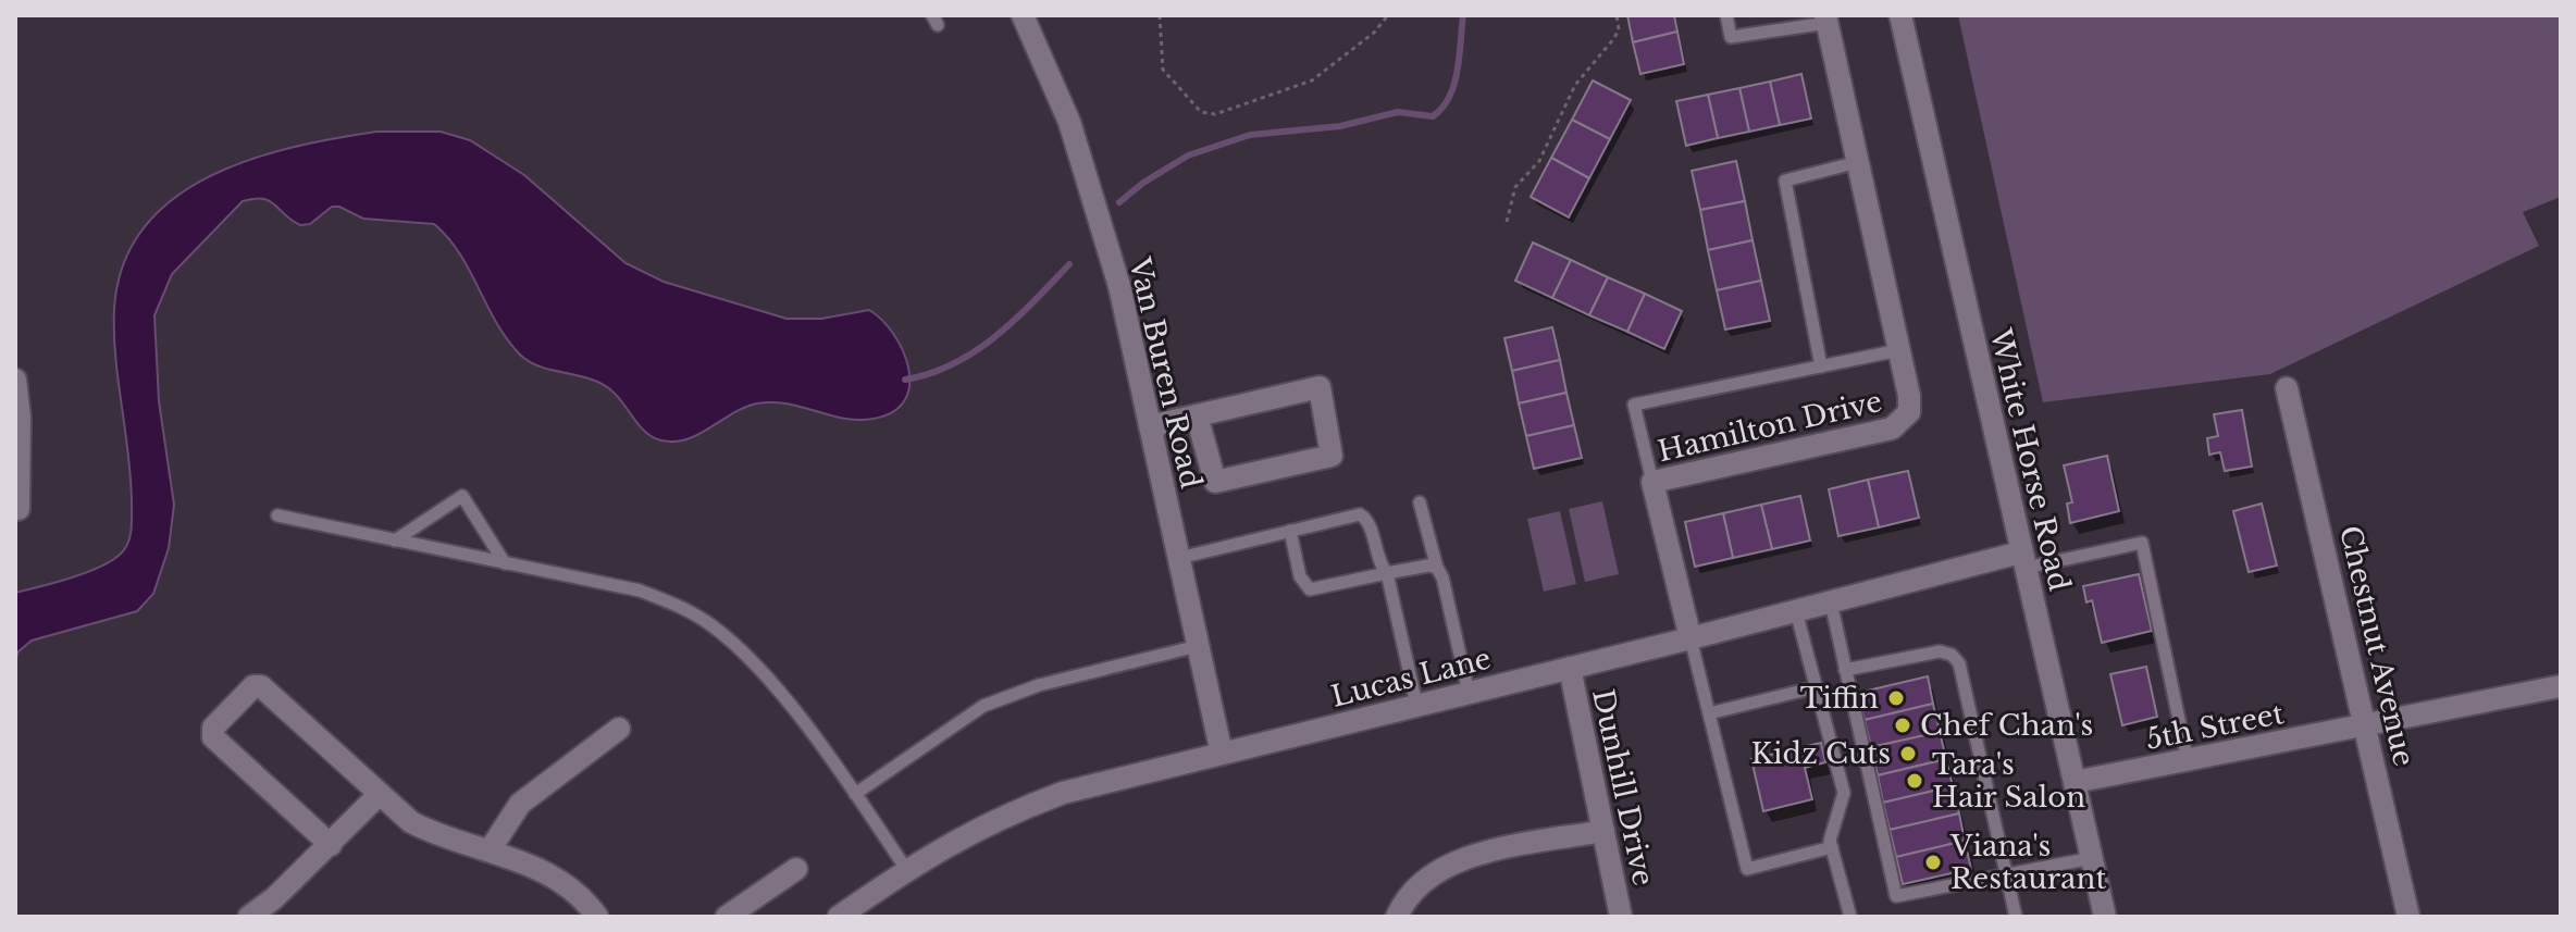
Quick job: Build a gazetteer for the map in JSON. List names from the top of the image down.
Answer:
{
  "streets": {
    "street": [
      "Van Buren Road",
      "Hamilton Drive",
      "White Horse Road",
      "Chestnut Avenue",
      "Lucas Lane",
      "5th Street",
      "Dunhill Drive"
    ]
  },
  "crossings": [
    ["Van Buren Road", "Lucas Lane"],
    ["Hamilton Drive", "Lucas Lane"],
    ["White Horse Road", "Lucas Lane"],
    ["White Horse Road", "5th Street"],
    ["Chestnut Avenue", "5th Street"],
    ["Lucas Lane", "Dunhill Drive"]
  ],
  "places": [
    "Tiffin",
    "Chef Chan's",
    "Kidz Cuts",
    "Tara's Hair Salon",
    "Viana's Restaurant"
  ]
}
